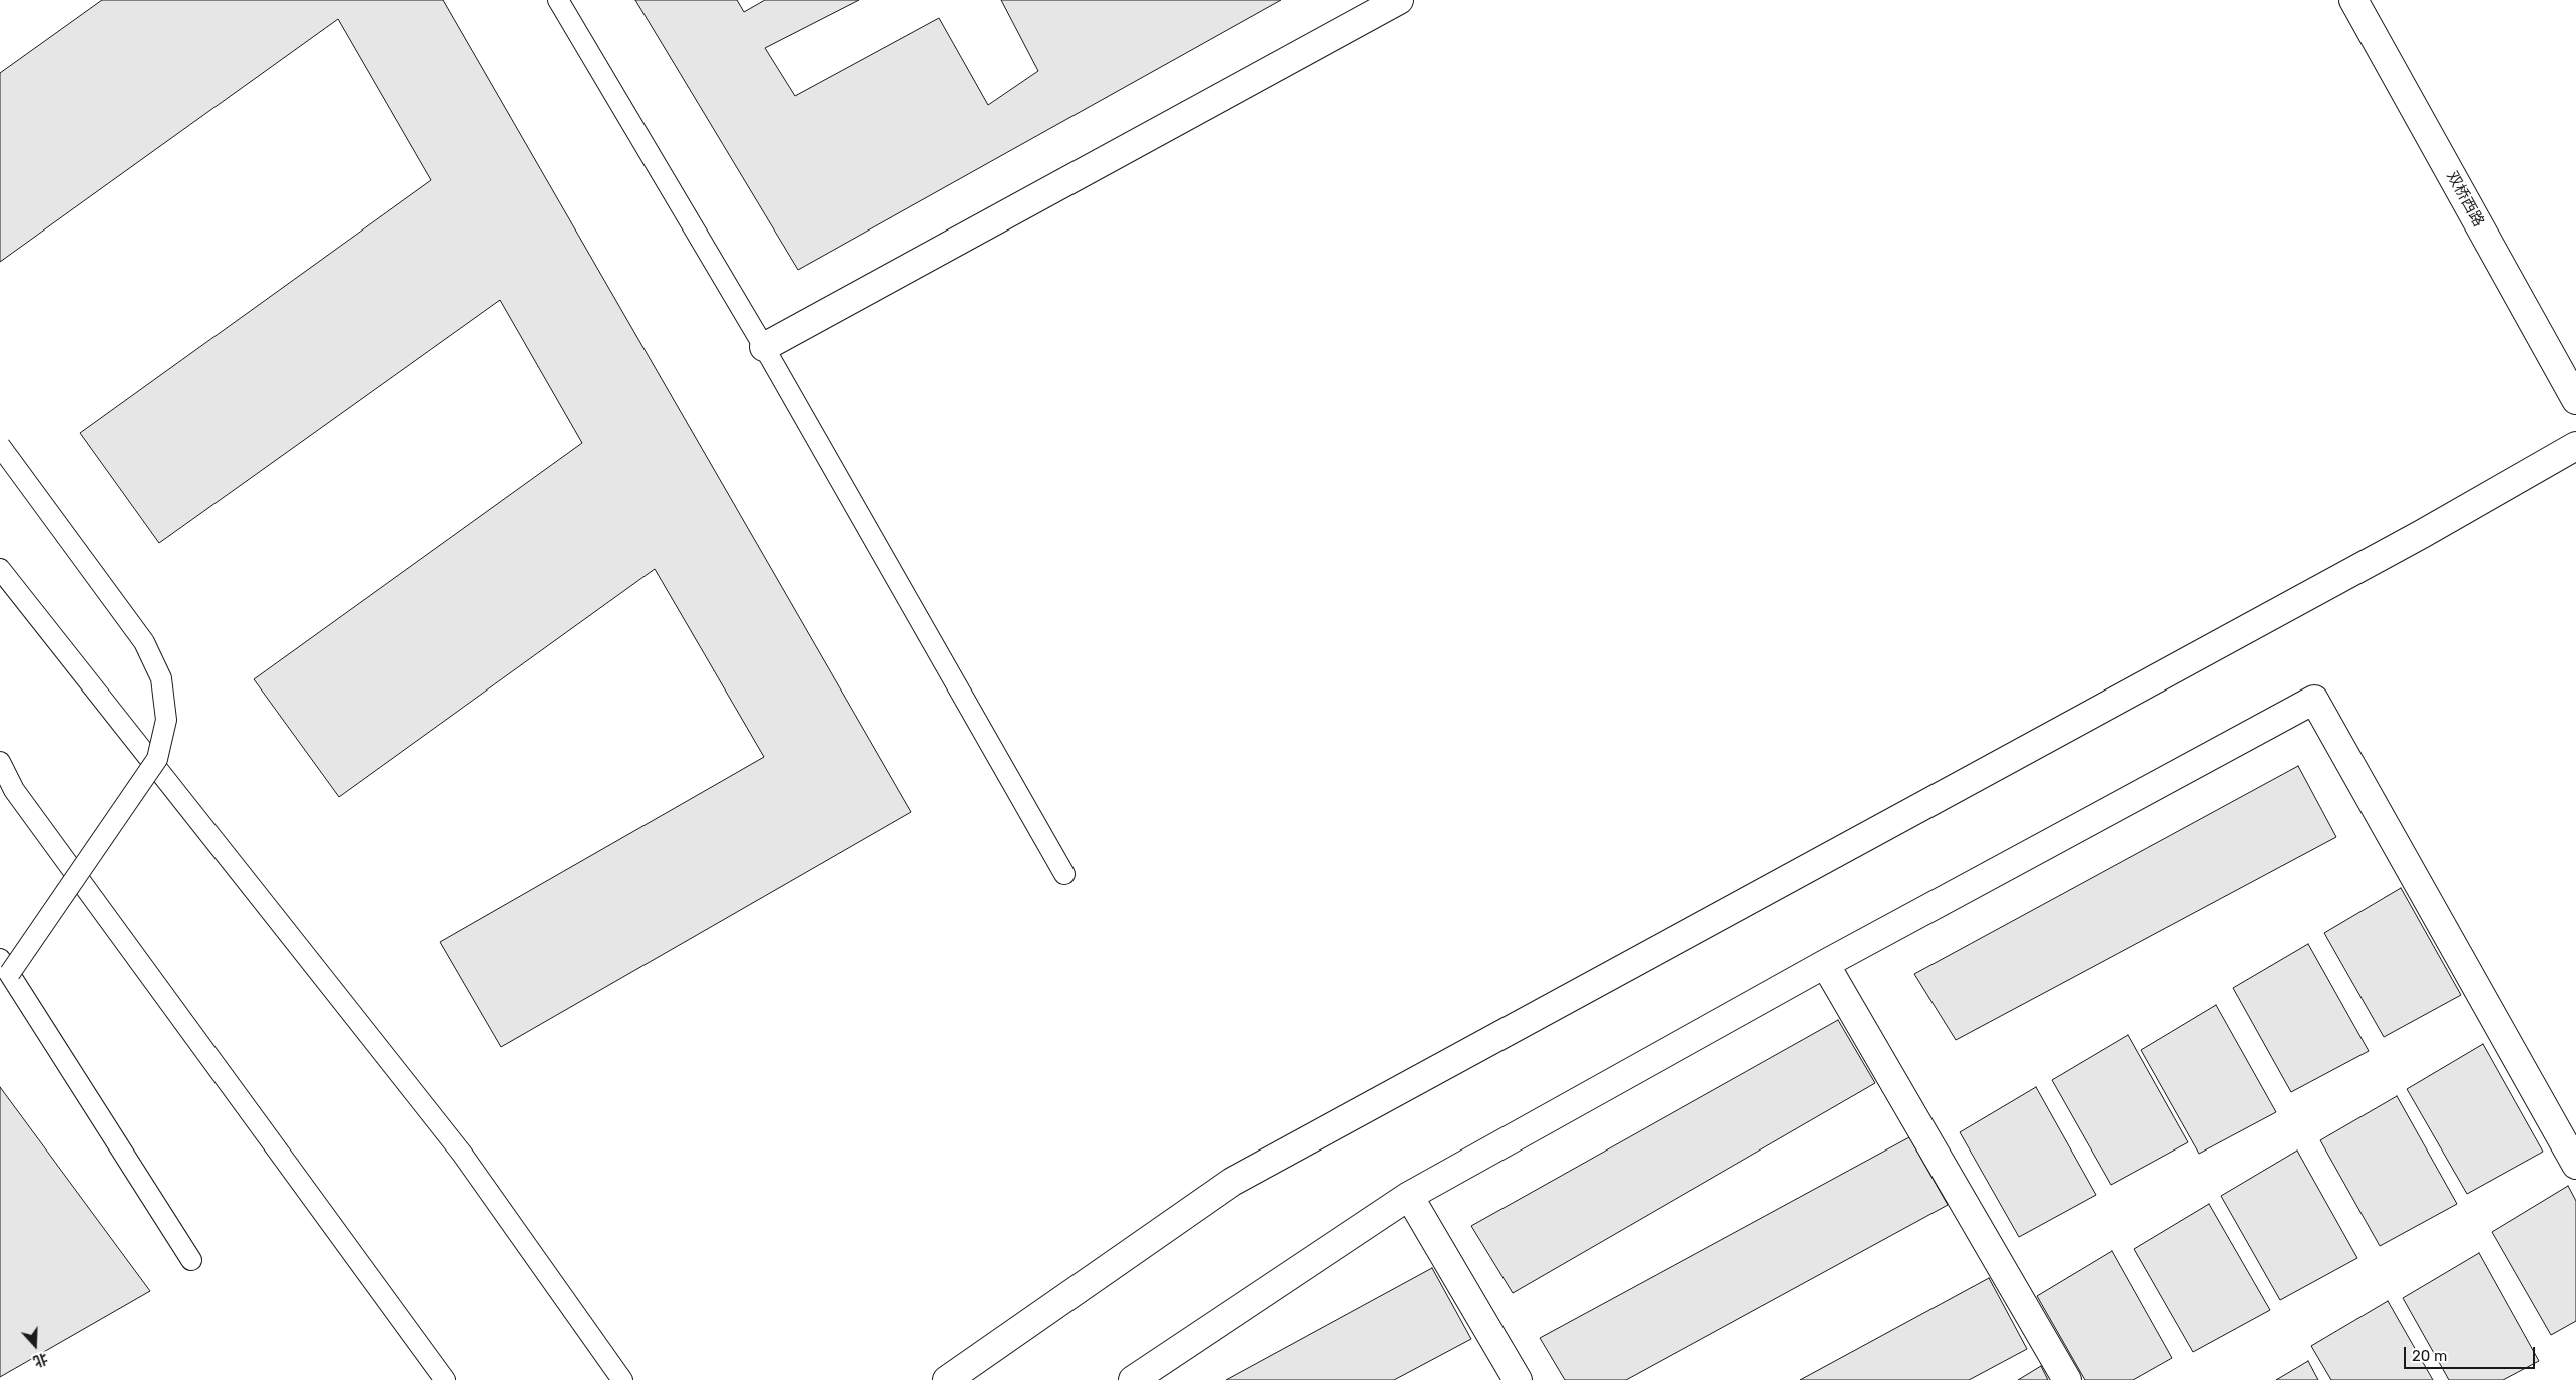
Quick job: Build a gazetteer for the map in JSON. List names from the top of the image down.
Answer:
{
  "streets": {
    "street": ["双桥西路"]
  },
  "scale_bar": "20 m",
  "north": "bottom"
}
